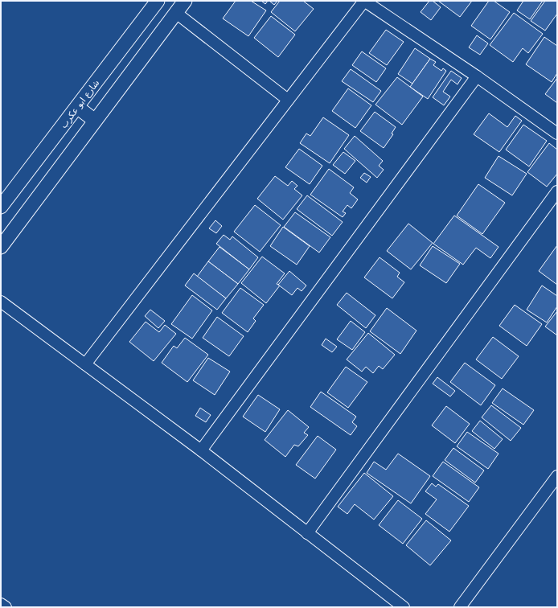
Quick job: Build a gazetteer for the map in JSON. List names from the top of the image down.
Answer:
{
  "streets": {
    "street": ["شارع ابو عكرب"]
  }
}
